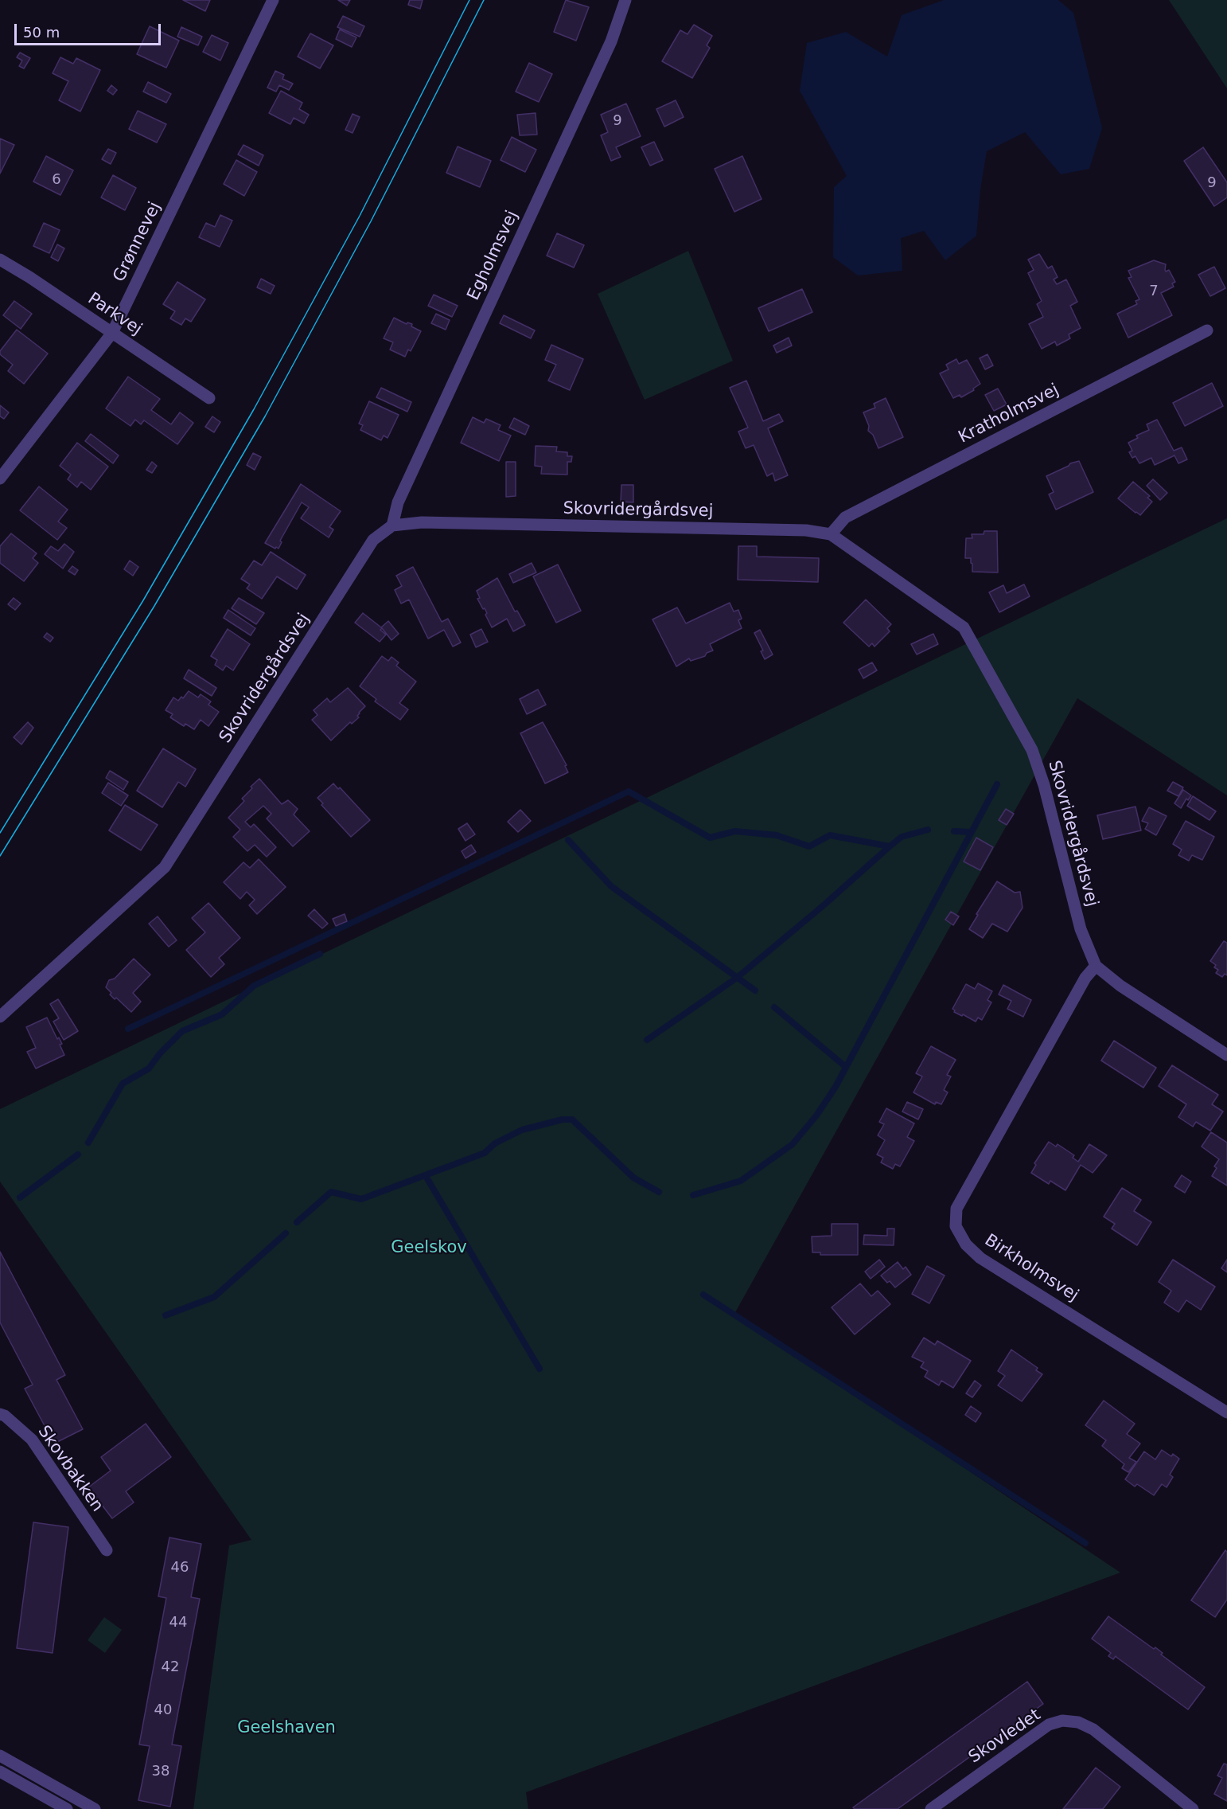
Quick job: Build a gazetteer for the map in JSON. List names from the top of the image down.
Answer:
{
  "streets": {
    "street": [
      "Grønnevej",
      "Egholmsvej",
      "Parkvej",
      "Kratholmsvej",
      "Skovridergårdsvej",
      "Birkholmsvej",
      "Skovbakken",
      "Skovledet"
    ]
  },
  "crossings": [
    ["Grønnevej", "Parkvej"],
    ["Egholmsvej", "Skovridergårdsvej"],
    ["Kratholmsvej", "Skovridergårdsvej"],
    ["Skovridergårdsvej", "Birkholmsvej"]
  ],
  "parks": ["Geelskov", "Geelshaven"],
  "house_numbers": [
    "9",
    "6",
    "9",
    "7",
    "46",
    "44",
    "42",
    "40",
    "38"
  ],
  "scale_bar": "50 m"
}
